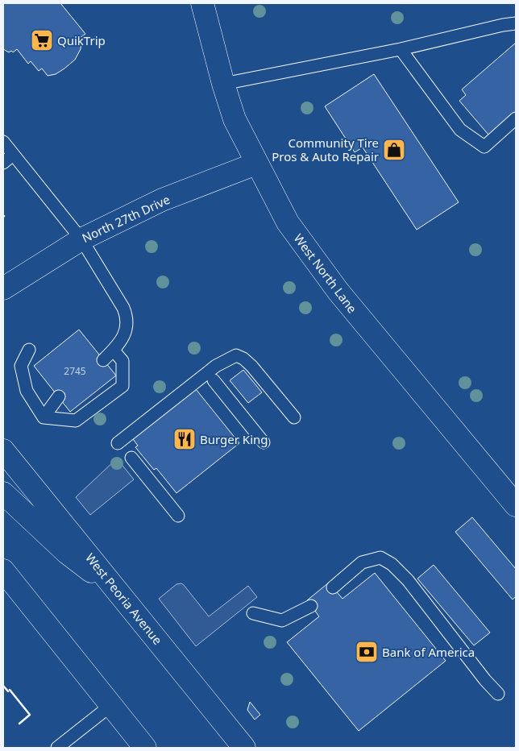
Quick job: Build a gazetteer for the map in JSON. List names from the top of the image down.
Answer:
{
  "streets": {
    "street": ["North 27th Drive", "West North Lane", "West Peoria Avenue"]
  },
  "crossings": [
    ["North 27th Drive", "West North Lane"]
  ],
  "places": {
    "supermarket": ["QuikTrip"],
    "shop": ["Community Tire Pros & Auto Repair"],
    "restaurant": ["Burger King"],
    "bank": ["Bank of America"]
  },
  "house_numbers": ["2745"]
}
